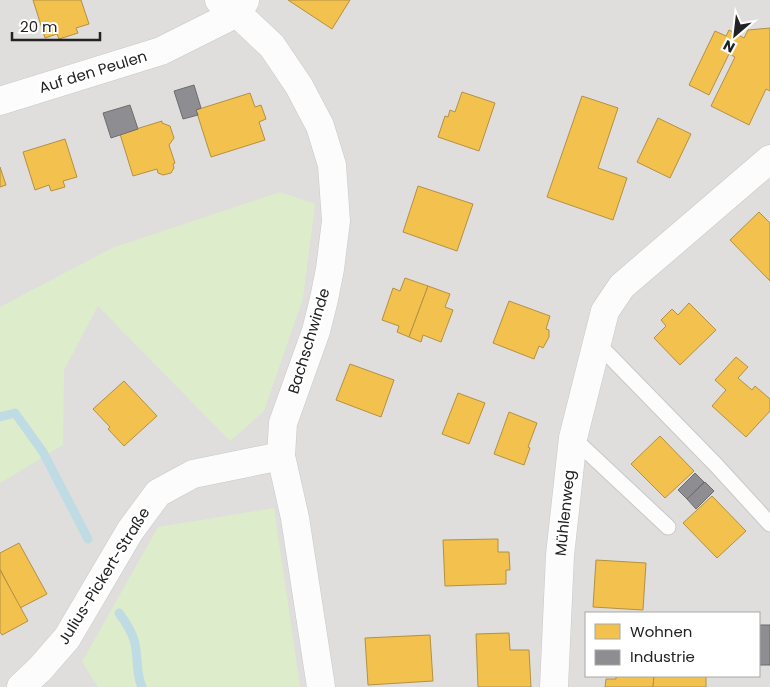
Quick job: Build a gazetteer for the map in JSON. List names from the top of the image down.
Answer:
{
  "streets": {
    "street": [
      "Auf den Peulen",
      "Bachschwinde",
      "Mühlenweg",
      "Julius-Pickert-Straße"
    ]
  },
  "crossings": [
    ["Auf den Peulen", "Bachschwinde"],
    ["Bachschwinde", "Julius-Pickert-Straße"]
  ],
  "legend": ["Wohnen", "Industrie"],
  "scale_bar": "20 m",
  "north": "bottom left"
}
